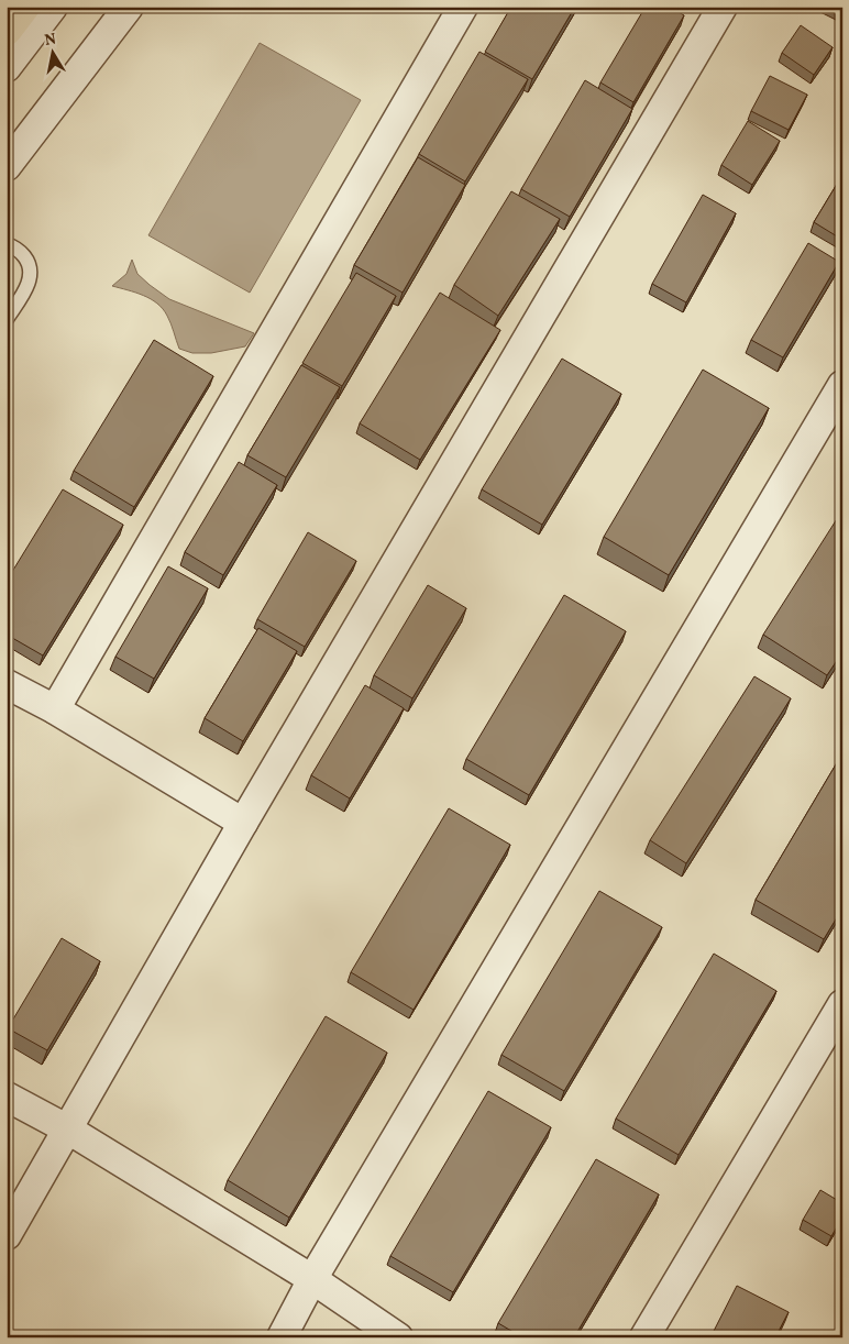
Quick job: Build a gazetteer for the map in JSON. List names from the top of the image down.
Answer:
{
  "north": "top"
}
